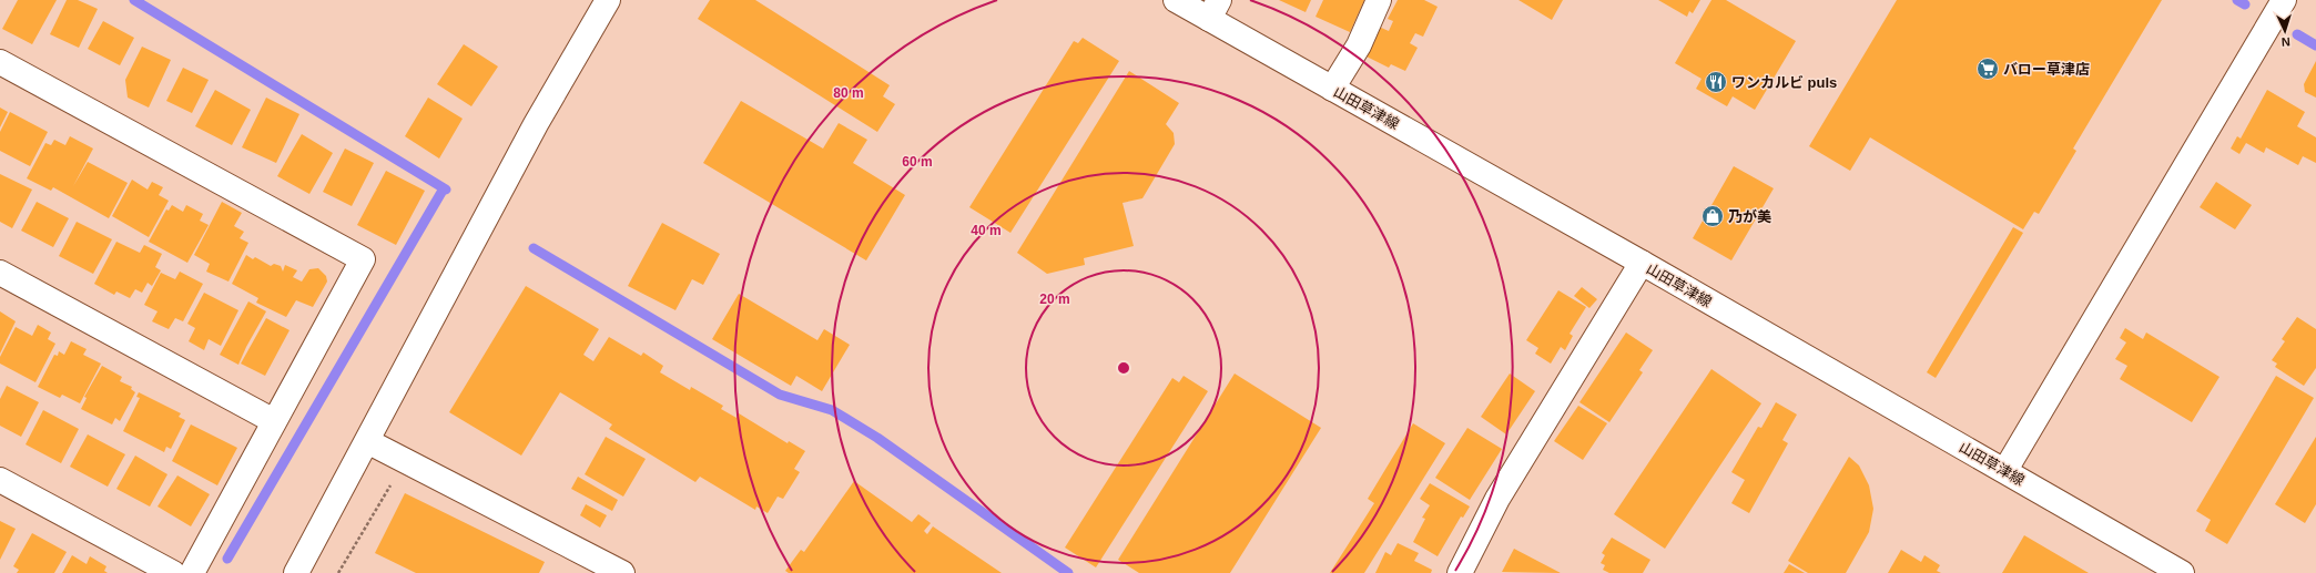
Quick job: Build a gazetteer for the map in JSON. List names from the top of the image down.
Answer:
{
  "streets": {
    "street": ["山田草津線"]
  },
  "places": {
    "supermarket": ["バロー草津店"],
    "restaurant": ["ワンカルビ puls"],
    "shop": ["乃が美"]
  },
  "north": "bottom",
  "rings": [
    "80 m",
    "60 m",
    "40 m",
    "20 m"
  ]
}
